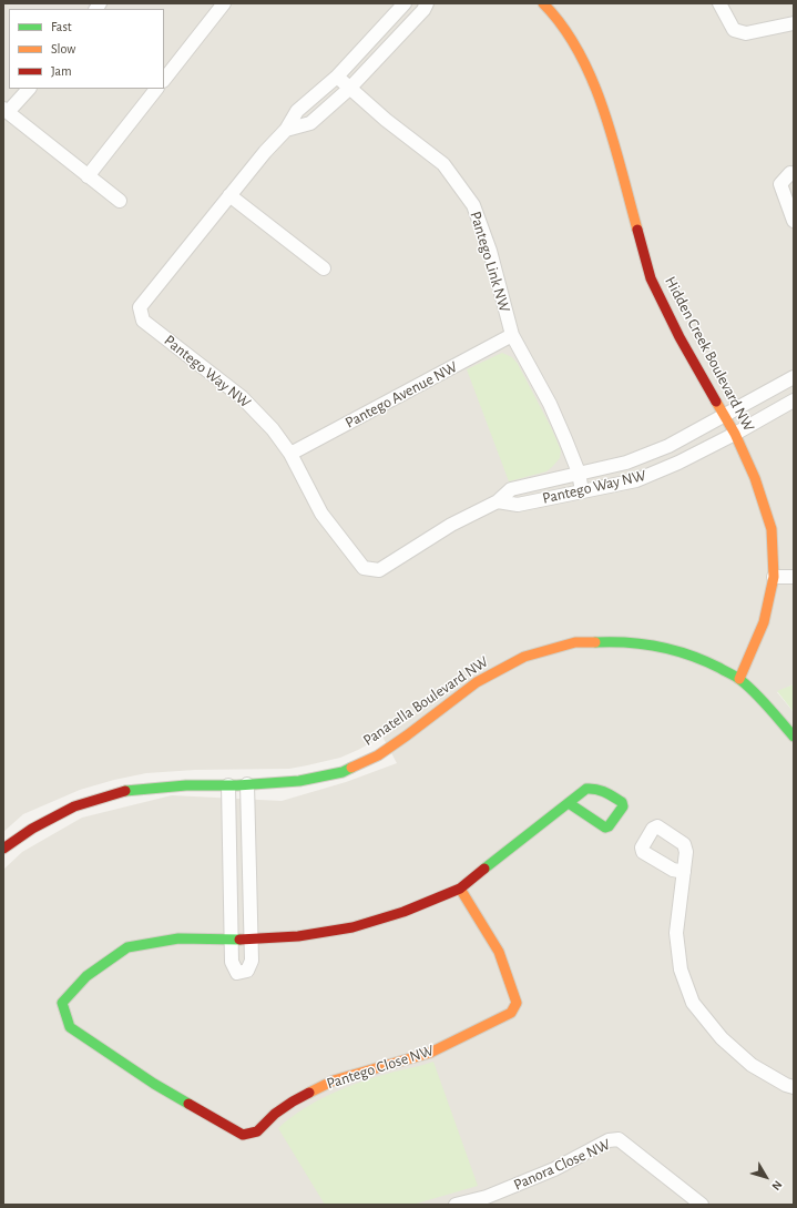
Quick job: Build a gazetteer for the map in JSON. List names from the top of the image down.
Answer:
{
  "streets": {
    "street": [
      "Pantego Link NW",
      "Hidden Creek Boulevard NW",
      "Pantego Way NW",
      "Pantego Avenue NW",
      "Panatella Boulevard NW",
      "Pantego Close NW",
      "Panora Close NW"
    ]
  },
  "crossings": [
    ["Pantego Link NW", "Pantego Way NW"],
    ["Pantego Link NW", "Pantego Avenue NW"],
    ["Hidden Creek Boulevard NW", "Pantego Way NW"],
    ["Hidden Creek Boulevard NW", "Panatella Boulevard NW"],
    ["Pantego Way NW", "Pantego Avenue NW"]
  ],
  "legend": ["Fast", "Slow", "Jam"],
  "north": "bottom right"
}
